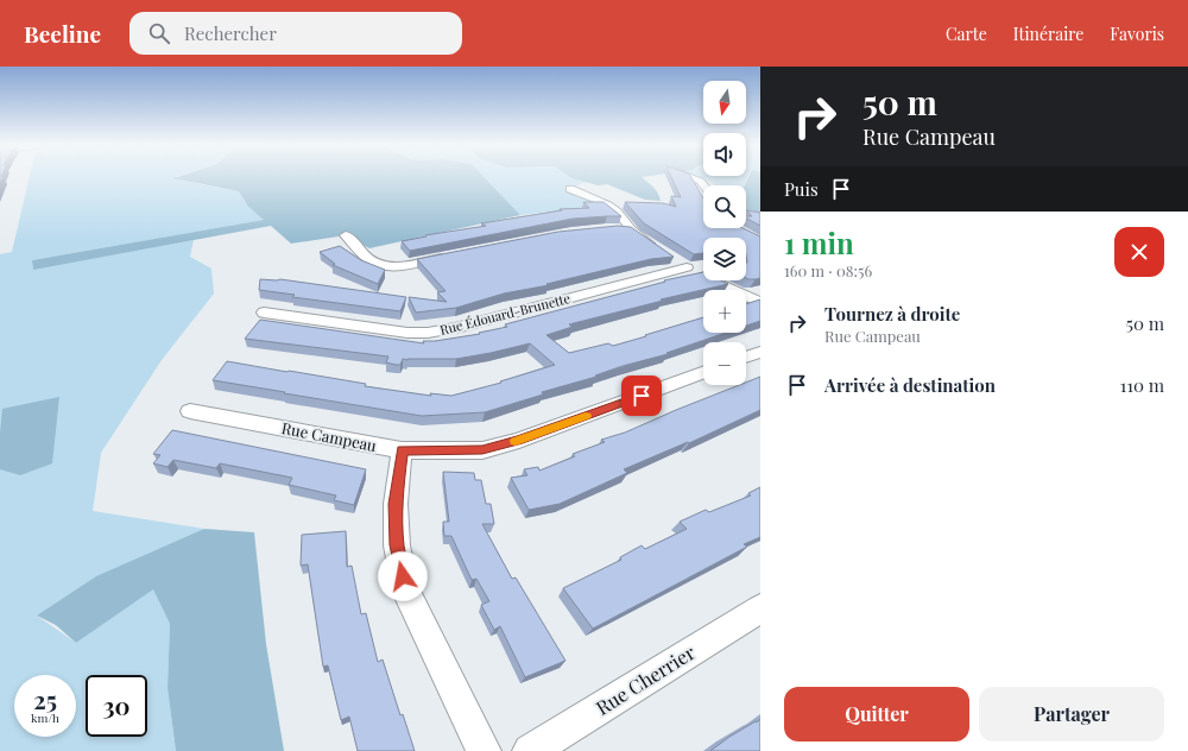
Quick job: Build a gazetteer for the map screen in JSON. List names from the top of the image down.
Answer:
{
  "streets": {
    "street": ["Rue Édouard-Brunette", "Rue Campeau", "Rue Cherrier"]
  },
  "north": "bottom",
  "page": {
    "header": "Beeline",
    "search": "Rechercher",
    "nav": ["Carte", "Itinéraire", "Favoris"],
    "turn": ["50 m", "Rue Campeau"],
    "map_buttons": ["+", "−"],
    "then": "Puis",
    "heading": ["1 min", "160 m · 08:56"],
    "list": [
      {
        "name": "Tournez à droite",
        "note": "Rue Campeau",
        "value": "50 m"
      },
      {
        "name": "Arrivée à destination",
        "value": "110 m"
      }
    ],
    "speed": "25 km/h",
    "limit": "30",
    "buttons": ["Quitter", "Partager"]
  }
}
